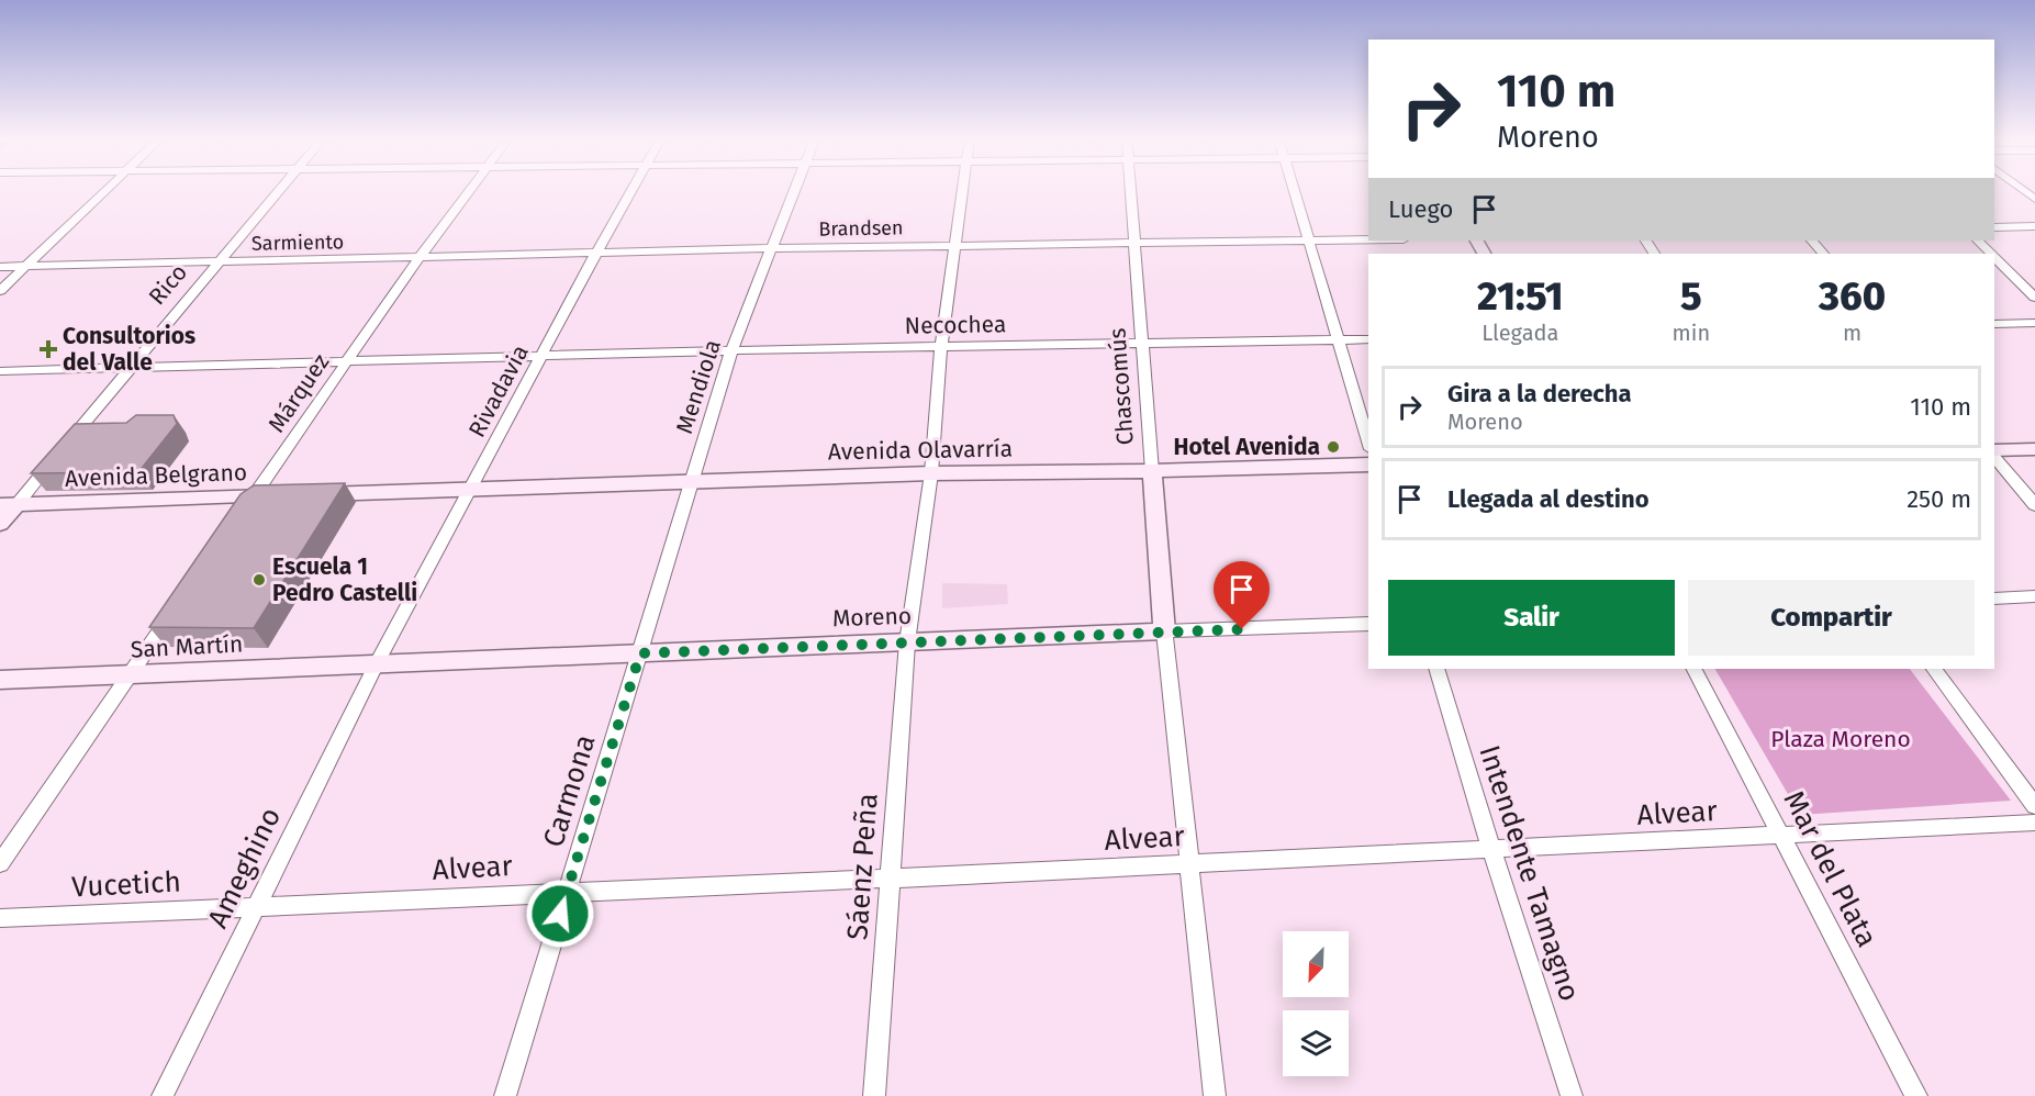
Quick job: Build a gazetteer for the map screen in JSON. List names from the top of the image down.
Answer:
{
  "streets": {
    "main road": [
      "Rico",
      "Chascomús",
      "Avenida Olavarría",
      "Avenida Belgrano",
      "Moreno",
      "San Martín"
    ],
    "street": [
      "Brandsen",
      "Sarmiento",
      "Necochea",
      "Mendiola",
      "Rivadavia",
      "Márquez",
      "Carmona",
      "Alvear",
      "Sáenz Peña",
      "Ameghino",
      "Mar del Plata",
      "Intendente Tamagno",
      "Vucetich"
    ]
  },
  "crossings": [
    ["Brandsen", "Sarmiento"],
    ["Brandsen", "Mendiola"],
    ["Brandsen", "Chascomús"],
    ["Brandsen", "Rivadavia"],
    ["Brandsen", "Sáenz Peña"],
    ["Sarmiento", "Rico"],
    ["Sarmiento", "Rivadavia"],
    ["Sarmiento", "Márquez"],
    ["Rico", "Necochea"],
    ["Rico", "Avenida Belgrano"],
    ["Necochea", "Mendiola"],
    ["Necochea", "Chascomús"],
    ["Necochea", "Rivadavia"],
    ["Necochea", "Márquez"],
    ["Necochea", "Sáenz Peña"],
    ["Mendiola", "Avenida Olavarría"],
    ["Mendiola", "Moreno"],
    ["Mendiola", "Carmona"],
    ["Chascomús", "Avenida Olavarría"],
    ["Chascomús", "Moreno"],
    ["Rivadavia", "Avenida Olavarría"],
    ["Rivadavia", "Moreno"],
    ["Rivadavia", "San Martín"],
    ["Rivadavia", "Ameghino"],
    ["Márquez", "Avenida Belgrano"],
    ["Avenida Olavarría", "Sáenz Peña"],
    ["Moreno", "San Martín"],
    ["Moreno", "Carmona"],
    ["Moreno", "Sáenz Peña"],
    ["Moreno", "Ameghino"],
    ["San Martín", "Ameghino"],
    ["Carmona", "Alvear"],
    ["Alvear", "Sáenz Peña"],
    ["Alvear", "Ameghino"],
    ["Alvear", "Mar del Plata"],
    ["Alvear", "Intendente Tamagno"],
    ["Alvear", "Vucetich"],
    ["Ameghino", "Vucetich"]
  ],
  "parks": ["Plaza Moreno"],
  "places": {
    "health": ["Consultorios del Valle"],
    "other": ["Hotel Avenida", "Escuela 1 Pedro Castelli"]
  },
  "north": "bottom left",
  "page": {
    "turn": ["110 m", "Moreno"],
    "then": "Luego",
    "eta": [
      "21:51",
      "Llegada",
      "5",
      "min",
      "360",
      "m"
    ],
    "list": [
      {
        "name": "Gira a la derecha",
        "note": "Moreno",
        "value": "110 m"
      },
      {
        "name": "Llegada al destino",
        "value": "250 m"
      }
    ],
    "buttons": ["Salir", "Compartir"]
  }
}
